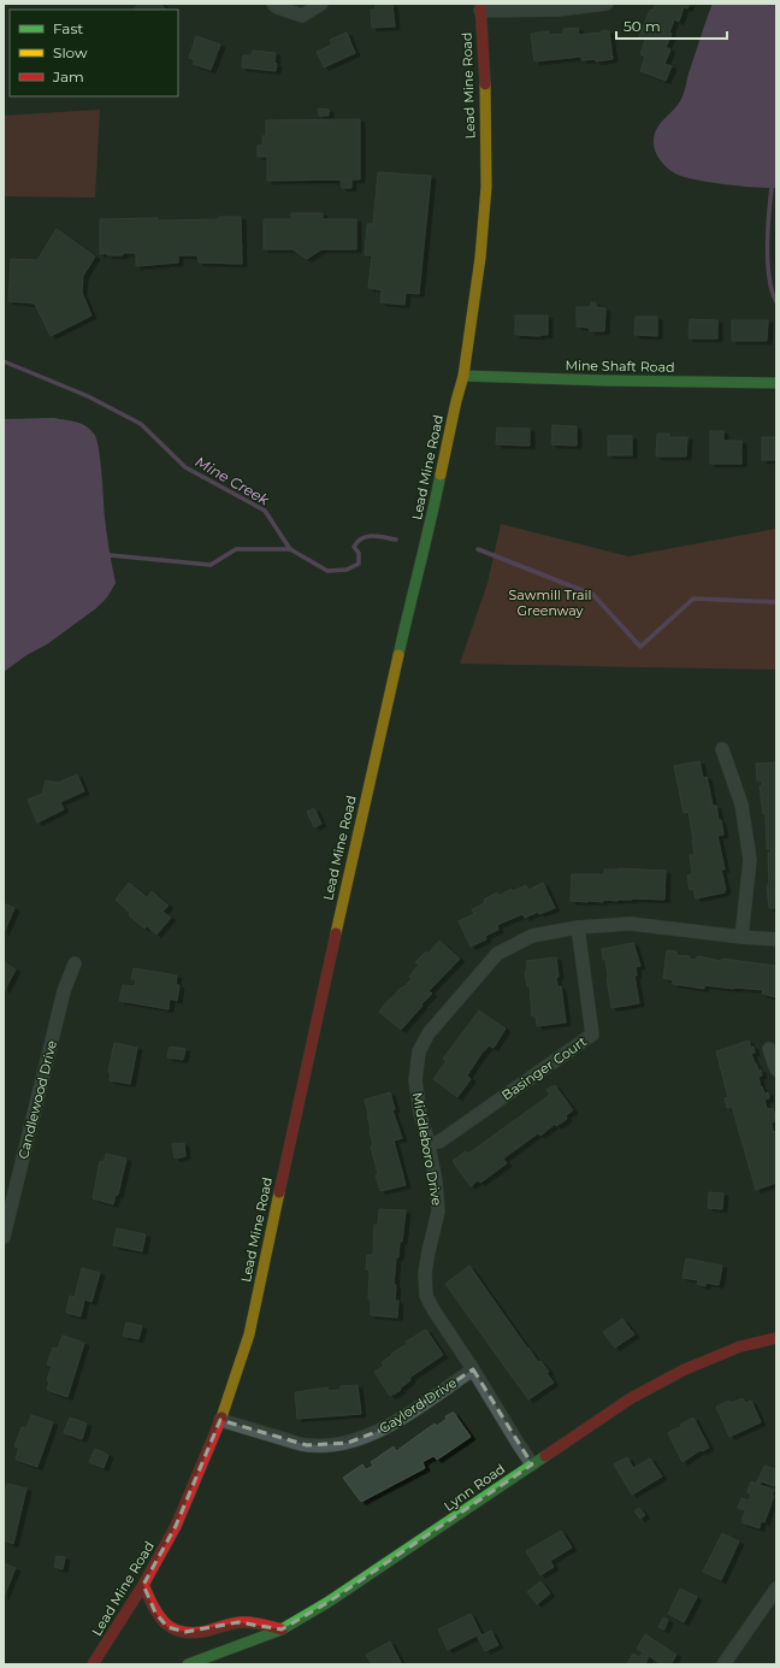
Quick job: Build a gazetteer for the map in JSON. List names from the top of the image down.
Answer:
{
  "streets": {
    "main road": ["Lead Mine Road", "Mine Shaft Road", "Lynn Road"],
    "street": [
      "Basinger Court",
      "Candlewood Drive",
      "Middleboro Drive",
      "Gaylord Drive"
    ]
  },
  "crossings": [
    ["Lead Mine Road", "Mine Shaft Road"],
    ["Lead Mine Road", "Gaylord Drive"],
    ["Basinger Court", "Middleboro Drive"],
    ["Middleboro Drive", "Gaylord Drive"],
    ["Middleboro Drive", "Lynn Road"]
  ],
  "water": ["Mine Creek"],
  "parks": ["Sawmill Trail Greenway"],
  "legend": ["Fast", "Slow", "Jam"],
  "scale_bar": "50 m"
}
